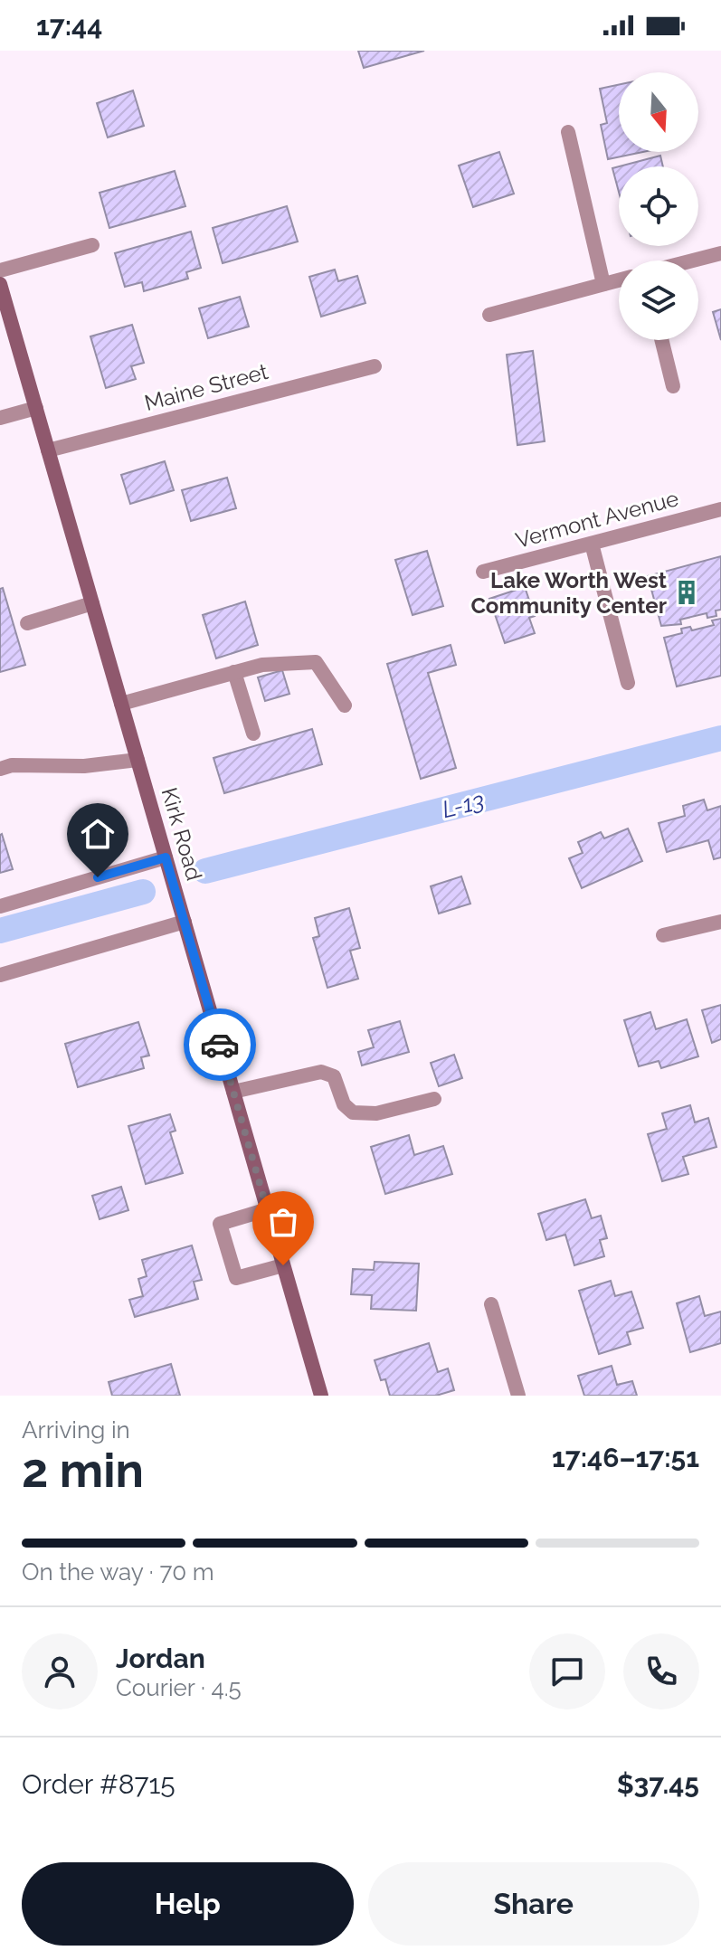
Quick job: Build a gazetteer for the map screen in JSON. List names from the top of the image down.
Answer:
{
  "streets": {
    "street": ["Maine Street", "Vermont Avenue", "Kirk Road"]
  },
  "crossings": [
    ["Maine Street", "Kirk Road"]
  ],
  "water": ["L-13"],
  "places": {
    "building": ["Lake Worth West Community Center"]
  },
  "north": "bottom",
  "page": {
    "status": "17:44",
    "heading": ["2 min", "Arriving in", "17:46–17:51"],
    "panel": [
      "Jordan",
      "Courier · 4.5",
      "Order #8715",
      "$37.45"
    ],
    "bar": "On the way · 70 m",
    "buttons": ["Help", "Share"]
  }
}
